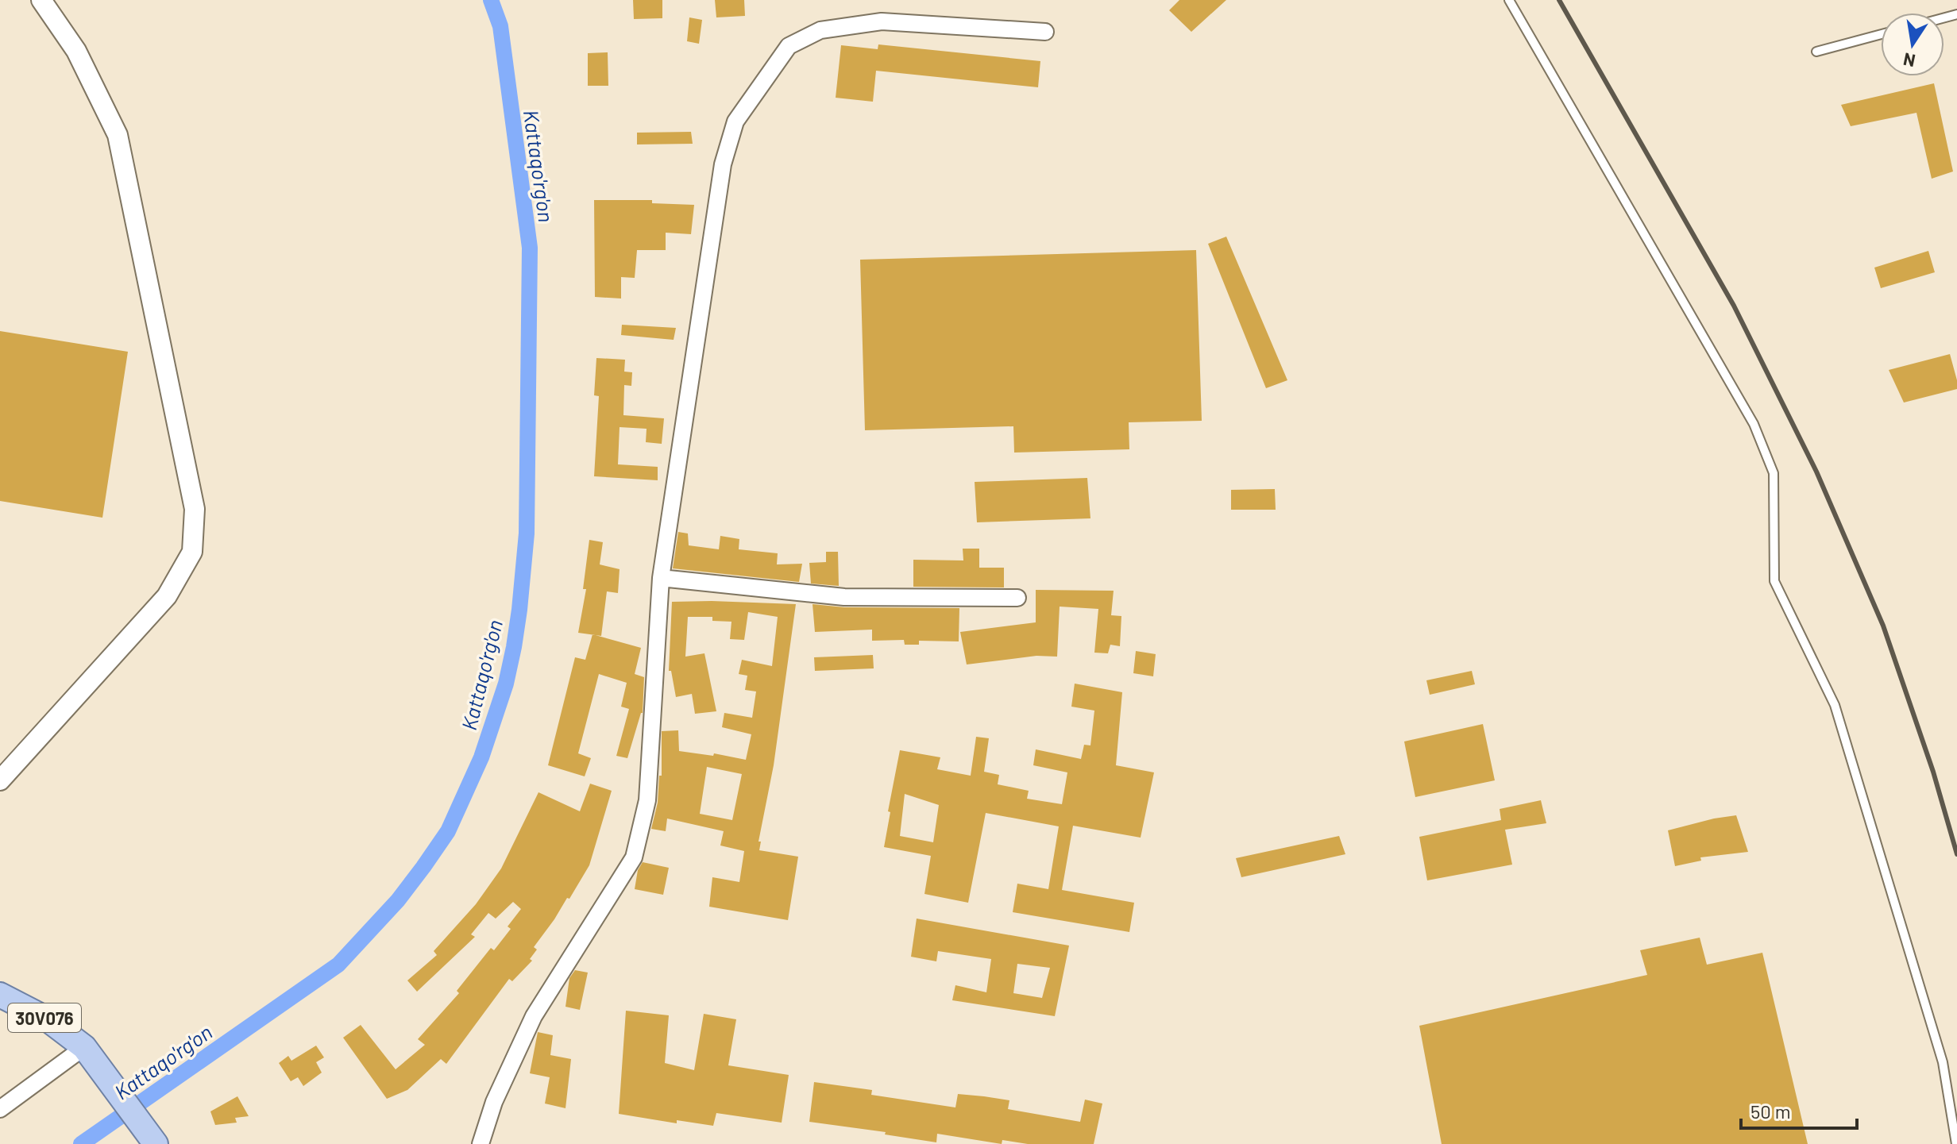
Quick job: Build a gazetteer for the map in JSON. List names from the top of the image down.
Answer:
{
  "streets": {
    "main road": ["30V076"]
  },
  "water": ["Kattaqo'rg'on"],
  "scale_bar": "50 m",
  "north": "bottom"
}
